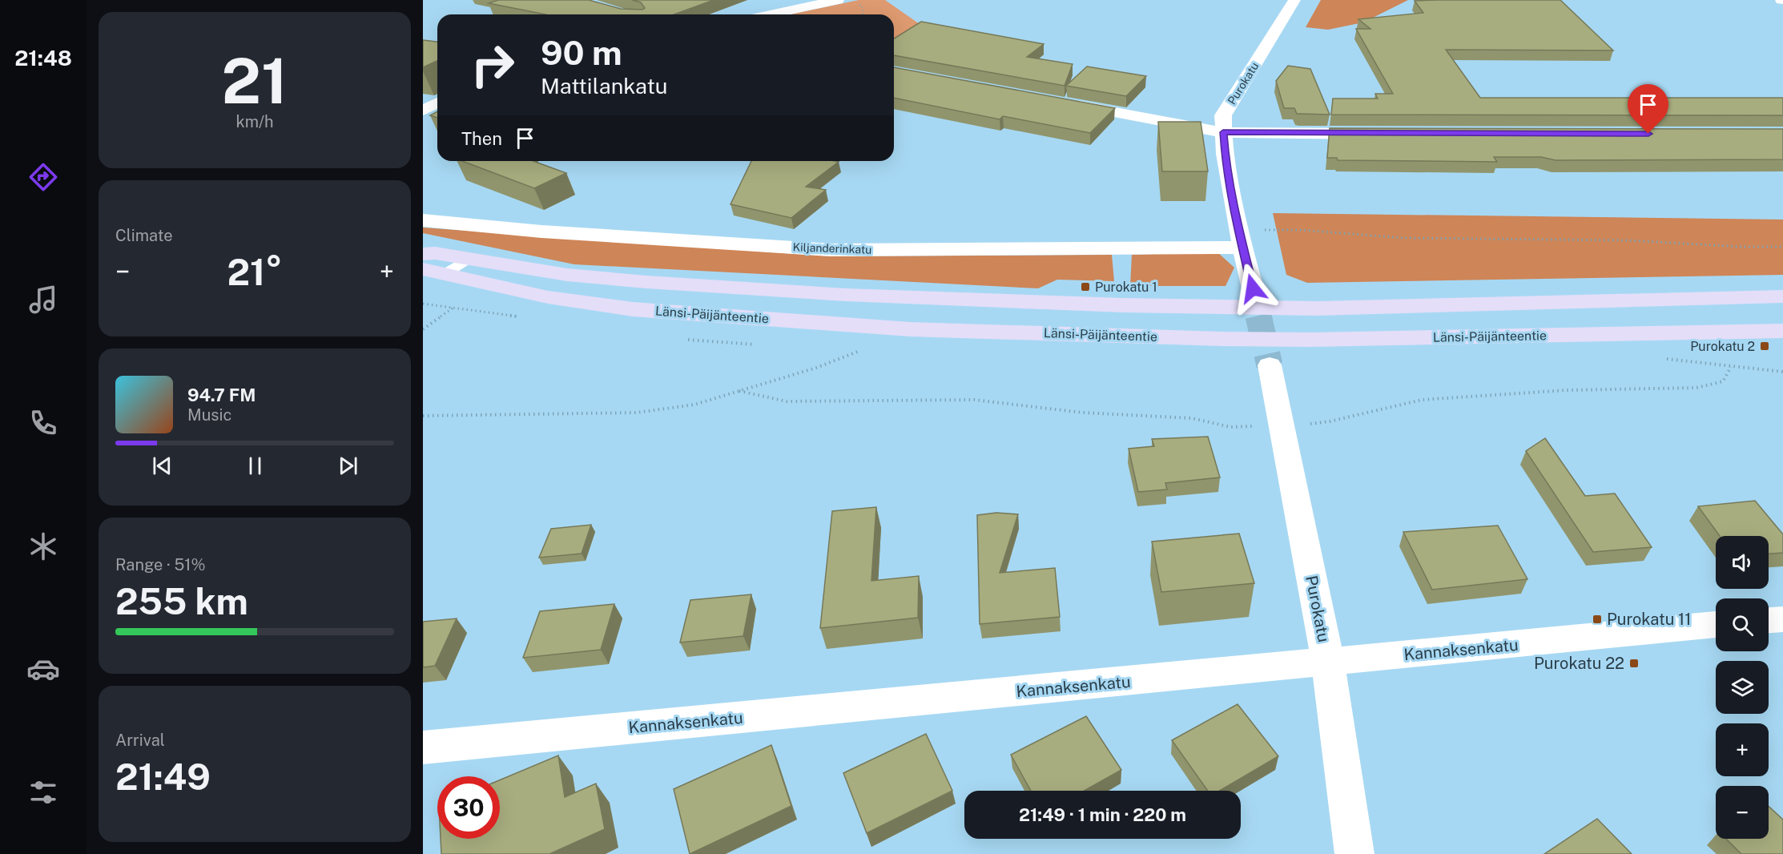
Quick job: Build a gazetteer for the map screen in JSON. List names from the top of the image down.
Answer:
{
  "streets": {
    "main road": ["Länsi-Päijänteentie"],
    "street": ["Purokatu", "Kiljanderinkatu", "Kannaksenkatu"]
  },
  "crossings": [
    ["Purokatu", "Kiljanderinkatu"],
    ["Purokatu", "Kannaksenkatu"]
  ],
  "places": {
    "transit": [
      "Purokatu 1",
      "Purokatu 2",
      "Purokatu 11",
      "Purokatu 22"
    ]
  },
  "page": {
    "tabs": "21:48",
    "tile": [
      ["21", "km/h"],
      "Climate",
      ["Range · 51%", "255 km"],
      ["Arrival", "21:49"]
    ],
    "turn": ["90 m", "Mattilankatu"],
    "then": "Then",
    "heat": ["−", "21°", "+"],
    "song": ["94.7 FM", "Music"],
    "map_buttons": ["+", "−"],
    "limit": "30",
    "trip": "21:49 · 1 min · 220 m"
  }
}
